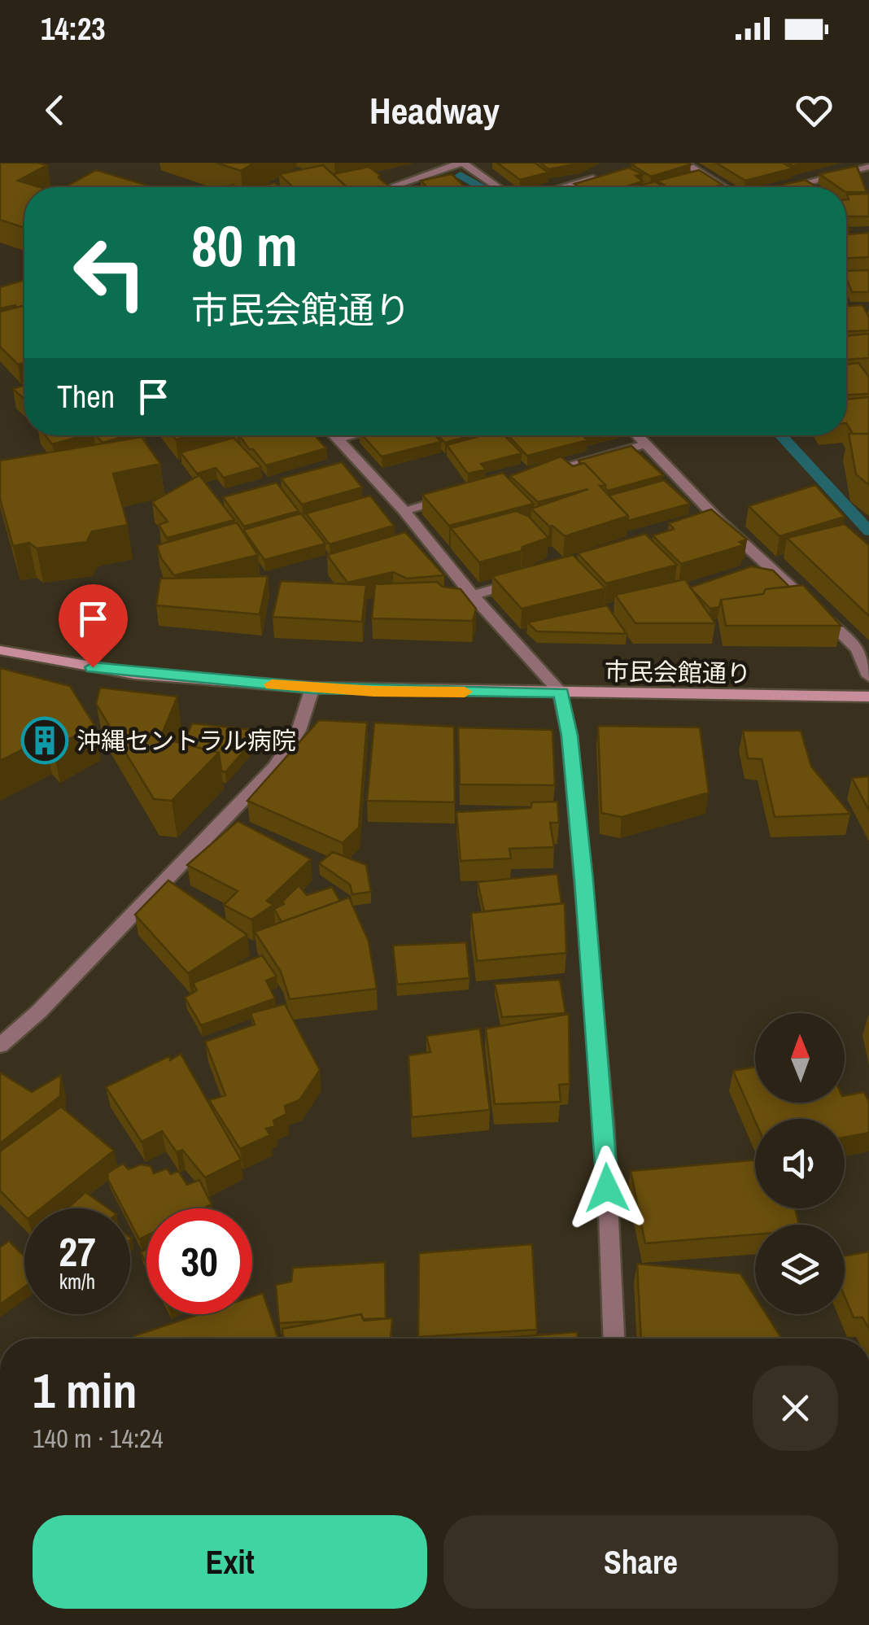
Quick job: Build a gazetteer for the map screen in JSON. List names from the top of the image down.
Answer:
{
  "streets": {
    "main road": ["市民会館通り"]
  },
  "places": {
    "building": ["沖縄セントラル病院"]
  },
  "north": "top",
  "page": {
    "status": "14:23",
    "header": "Headway",
    "turn": ["80 m", "市民会館通り"],
    "then": "Then",
    "speed": "27 km/h",
    "limit": "30",
    "heading": ["1 min", "140 m · 14:24"],
    "buttons": ["Exit", "Share"]
  }
}
